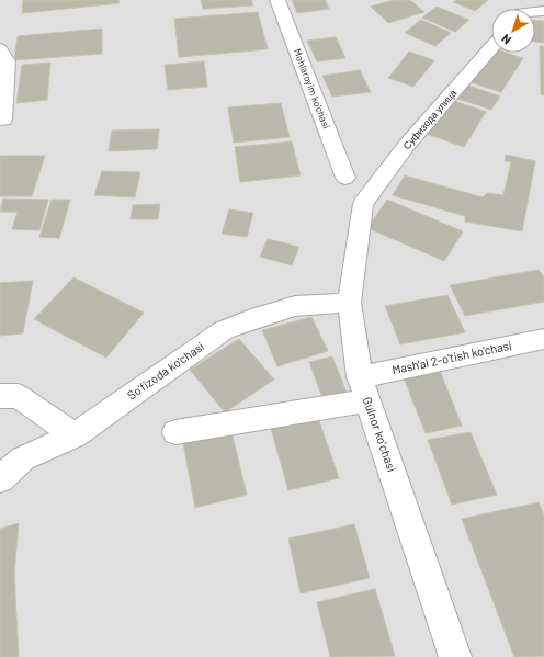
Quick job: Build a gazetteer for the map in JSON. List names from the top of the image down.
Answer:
{
  "streets": {
    "street": [
      "Mohlaroyim ko'chasi",
      "Суфизода улица",
      "Mash'al 2-o'tish ko'chasi",
      "So'fizoda ko'chasi",
      "Gulnor koʻchasi"
    ]
  },
  "crossings": [
    ["Суфизода улица", "Gulnor koʻchasi"],
    ["Mash'al 2-o'tish ko'chasi", "Gulnor koʻchasi"],
    ["So'fizoda ko'chasi", "Gulnor koʻchasi"]
  ],
  "north": "bottom left"
}
